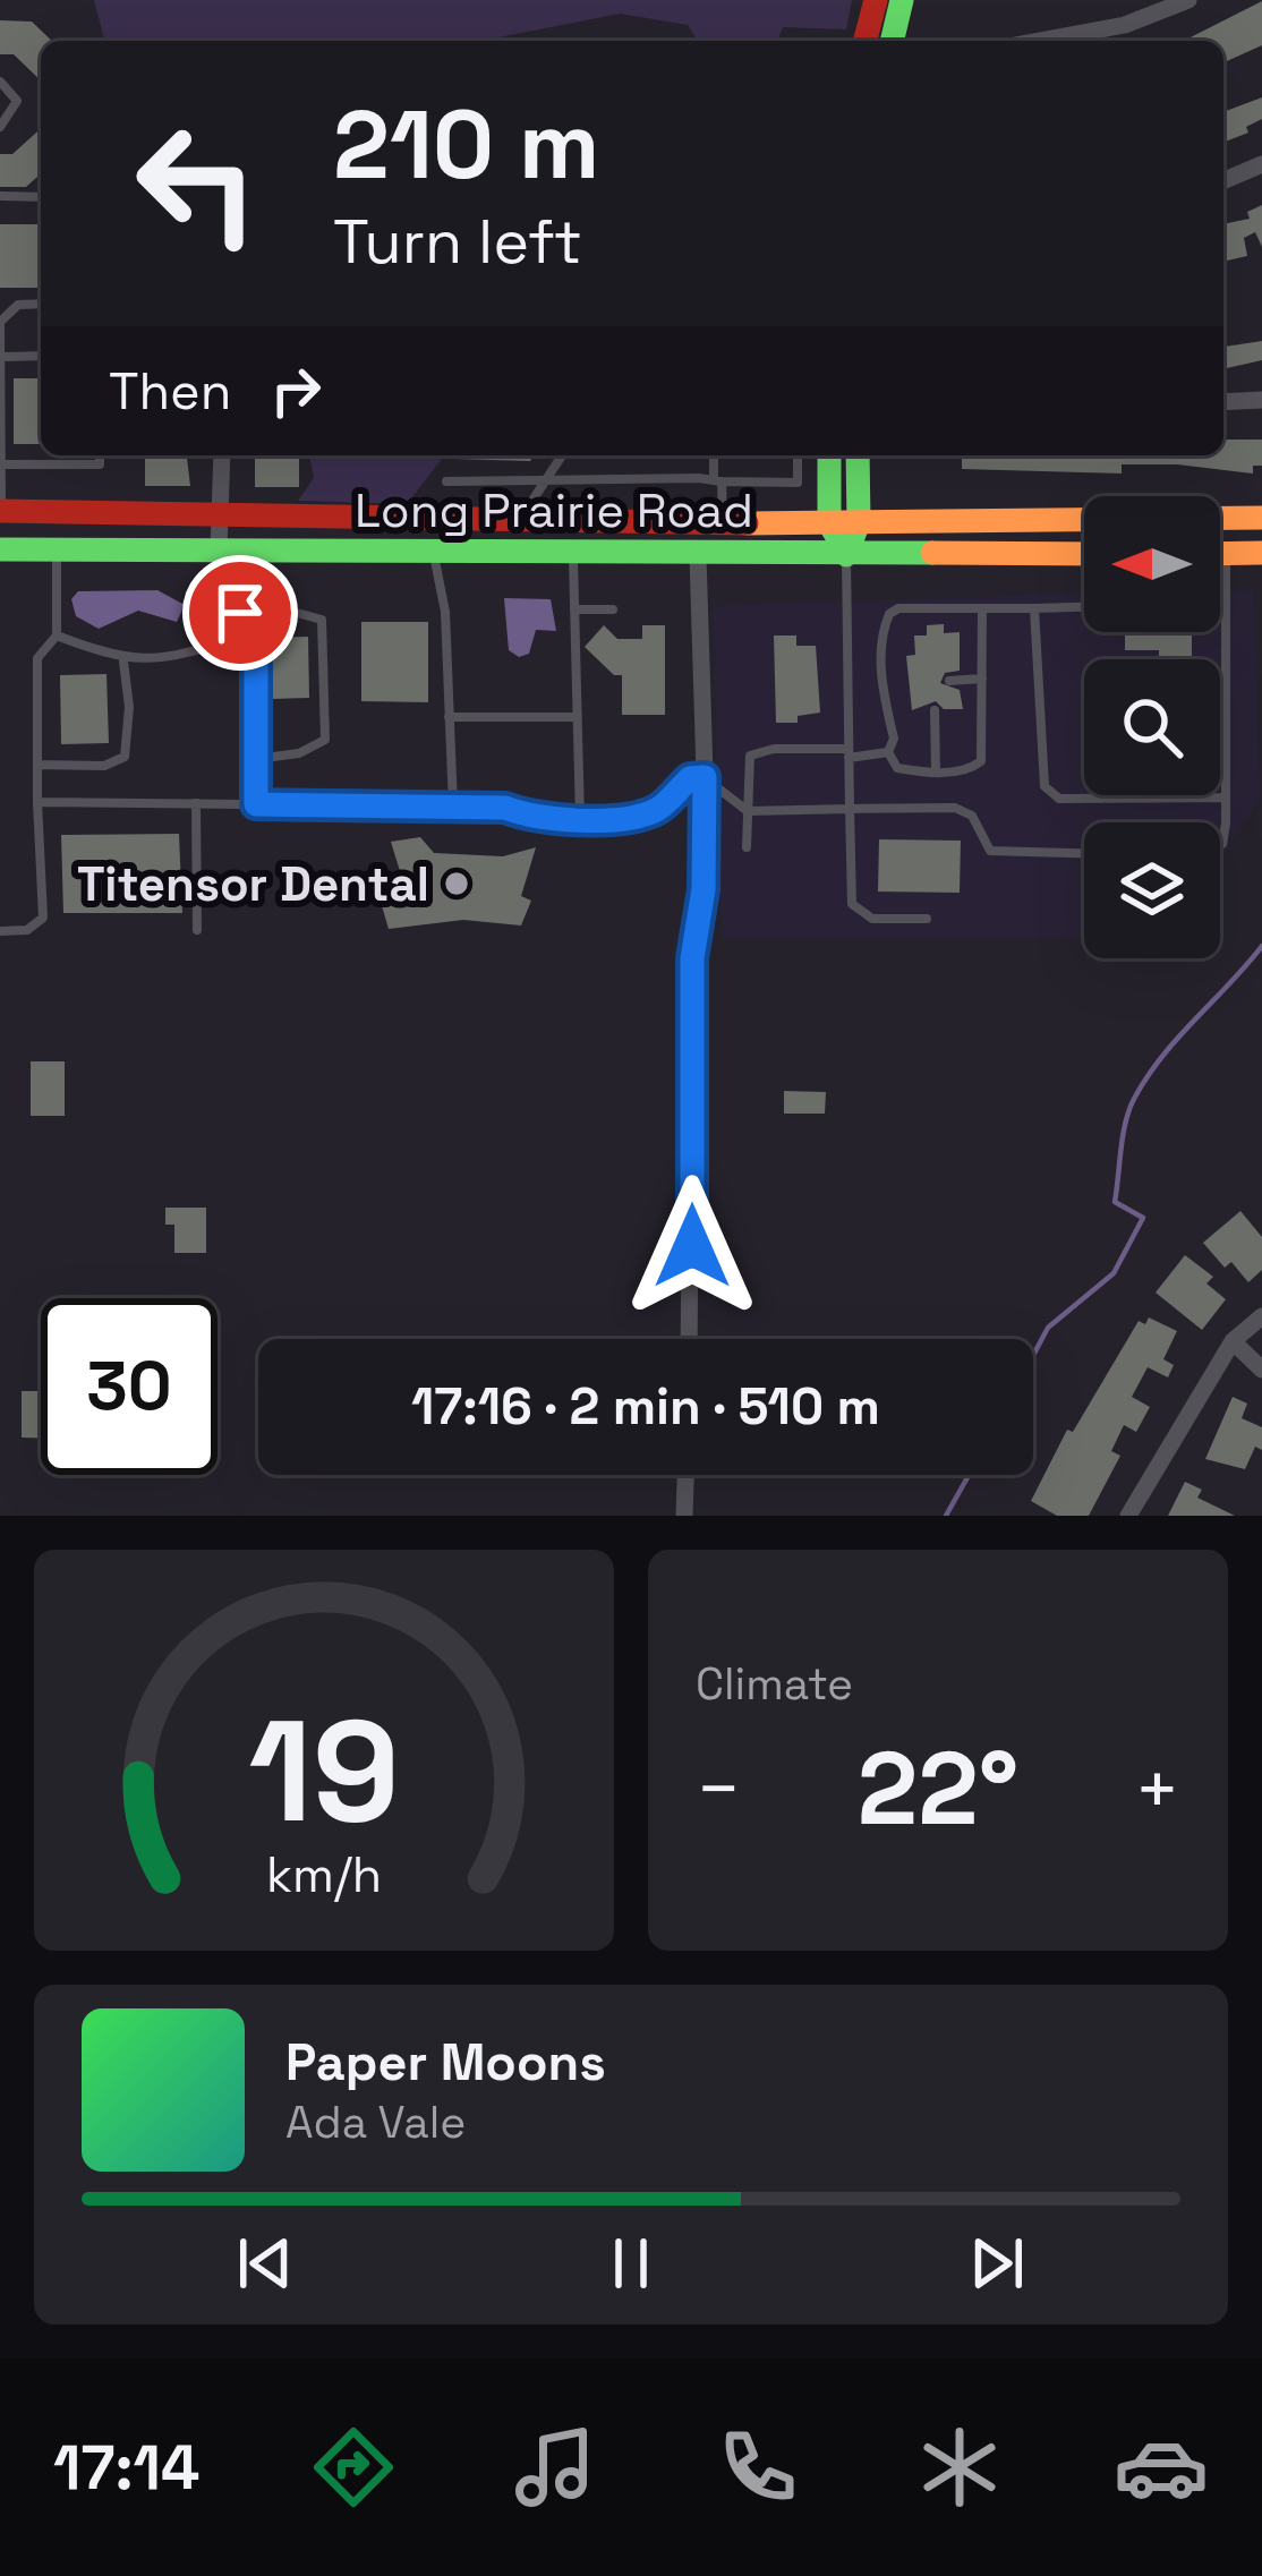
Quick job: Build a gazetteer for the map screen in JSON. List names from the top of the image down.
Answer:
{
  "streets": {
    "main road": ["Long Prairie Road"]
  },
  "places": ["Titensor Dental"],
  "north": "left",
  "page": {
    "turn": ["210 m", "Turn left"],
    "then": "Then",
    "limit": "30",
    "trip": "17:16 · 2 min · 510 m",
    "tile": "Climate",
    "heat": ["−", "22°", "+"],
    "song": ["Paper Moons", "Ada Vale"],
    "tabs": "17:14",
    "gauge": ["19", "km/h"]
  }
}
